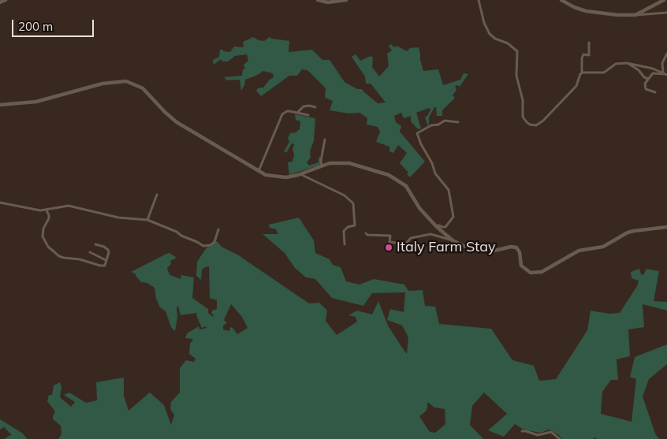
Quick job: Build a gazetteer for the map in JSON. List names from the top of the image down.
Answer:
{
  "places": ["Italy Farm Stay"],
  "scale_bar": "200 m"
}
